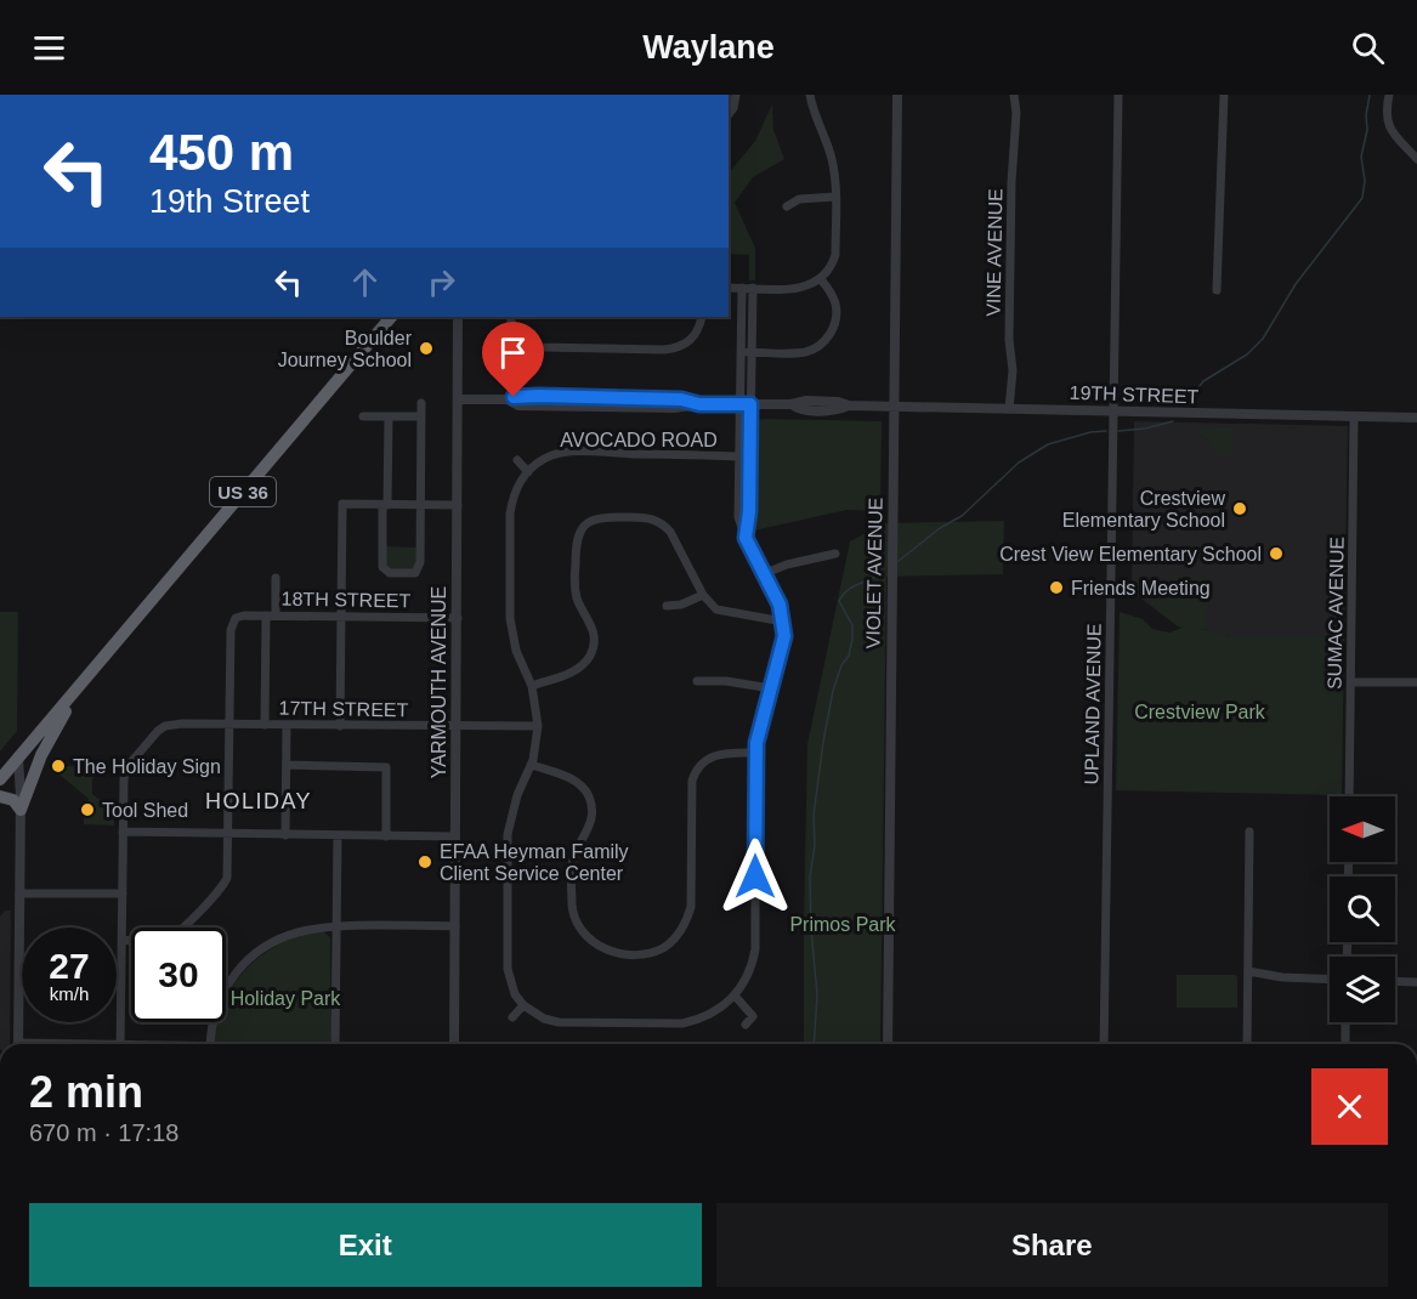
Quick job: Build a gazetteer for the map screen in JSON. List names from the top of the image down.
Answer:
{
  "streets": {
    "highway": ["US 36"],
    "street": [
      "VINE AVENUE",
      "19TH STREET",
      "AVOCADO ROAD",
      "VIOLET AVENUE",
      "18TH STREET",
      "SUMAC AVENUE",
      "YARMOUTH AVENUE",
      "UPLAND AVENUE",
      "17TH STREET"
    ]
  },
  "crossings": [
    ["VINE AVENUE", "19TH STREET"],
    ["19TH STREET", "AVOCADO ROAD"],
    ["19TH STREET", "VIOLET AVENUE"],
    ["19TH STREET", "SUMAC AVENUE"],
    ["19TH STREET", "YARMOUTH AVENUE"],
    ["19TH STREET", "UPLAND AVENUE"],
    ["18TH STREET", "YARMOUTH AVENUE"],
    ["18TH STREET", "17TH STREET"],
    ["YARMOUTH AVENUE", "17TH STREET"]
  ],
  "districts": ["HOLIDAY"],
  "parks": ["Crestview Park", "Primos Park", "Holiday Park"],
  "places": [
    "Boulder Journey School",
    "Crestview Elementary School",
    "Crest View Elementary School",
    "Friends Meeting",
    "The Holiday Sign",
    "Tool Shed",
    "EFAA Heyman Family Client Service Center"
  ],
  "north": "left",
  "page": {
    "header": "Waylane",
    "turn": ["450 m", "19th Street"],
    "speed": "27 km/h",
    "limit": "30",
    "heading": ["2 min", "670 m · 17:18"],
    "buttons": ["Exit", "Share"]
  }
}
